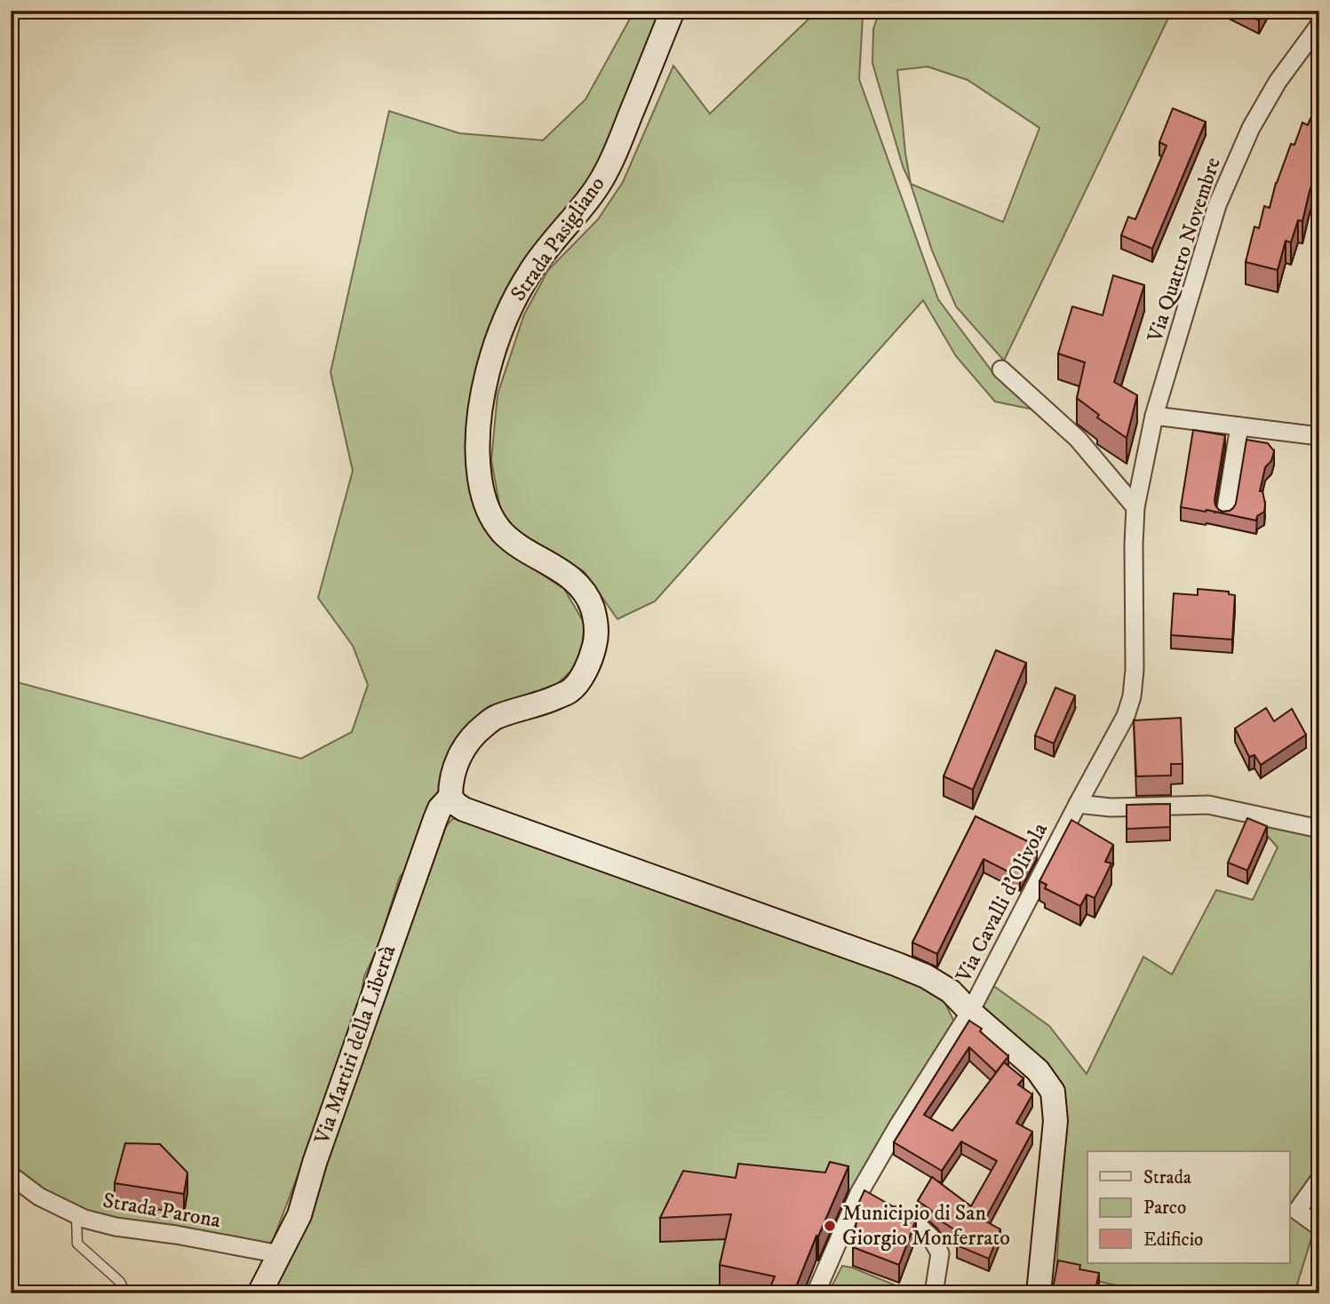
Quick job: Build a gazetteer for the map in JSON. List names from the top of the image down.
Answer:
{
  "streets": {
    "street": [
      "Strada Pasigliano",
      "Via Quattro Novembre",
      "Via Cavalli d'Olivola",
      "Via Martiri della Libertà",
      "Strada Parona"
    ]
  },
  "crossings": [
    ["Strada Pasigliano", "Via Martiri della Libertà"],
    ["Via Quattro Novembre", "Via Cavalli d'Olivola"],
    ["Via Martiri della Libertà", "Strada Parona"]
  ],
  "places": ["Municipio di San Giorgio Monferrato"],
  "legend": ["Strada", "Parco", "Edificio"]
}
